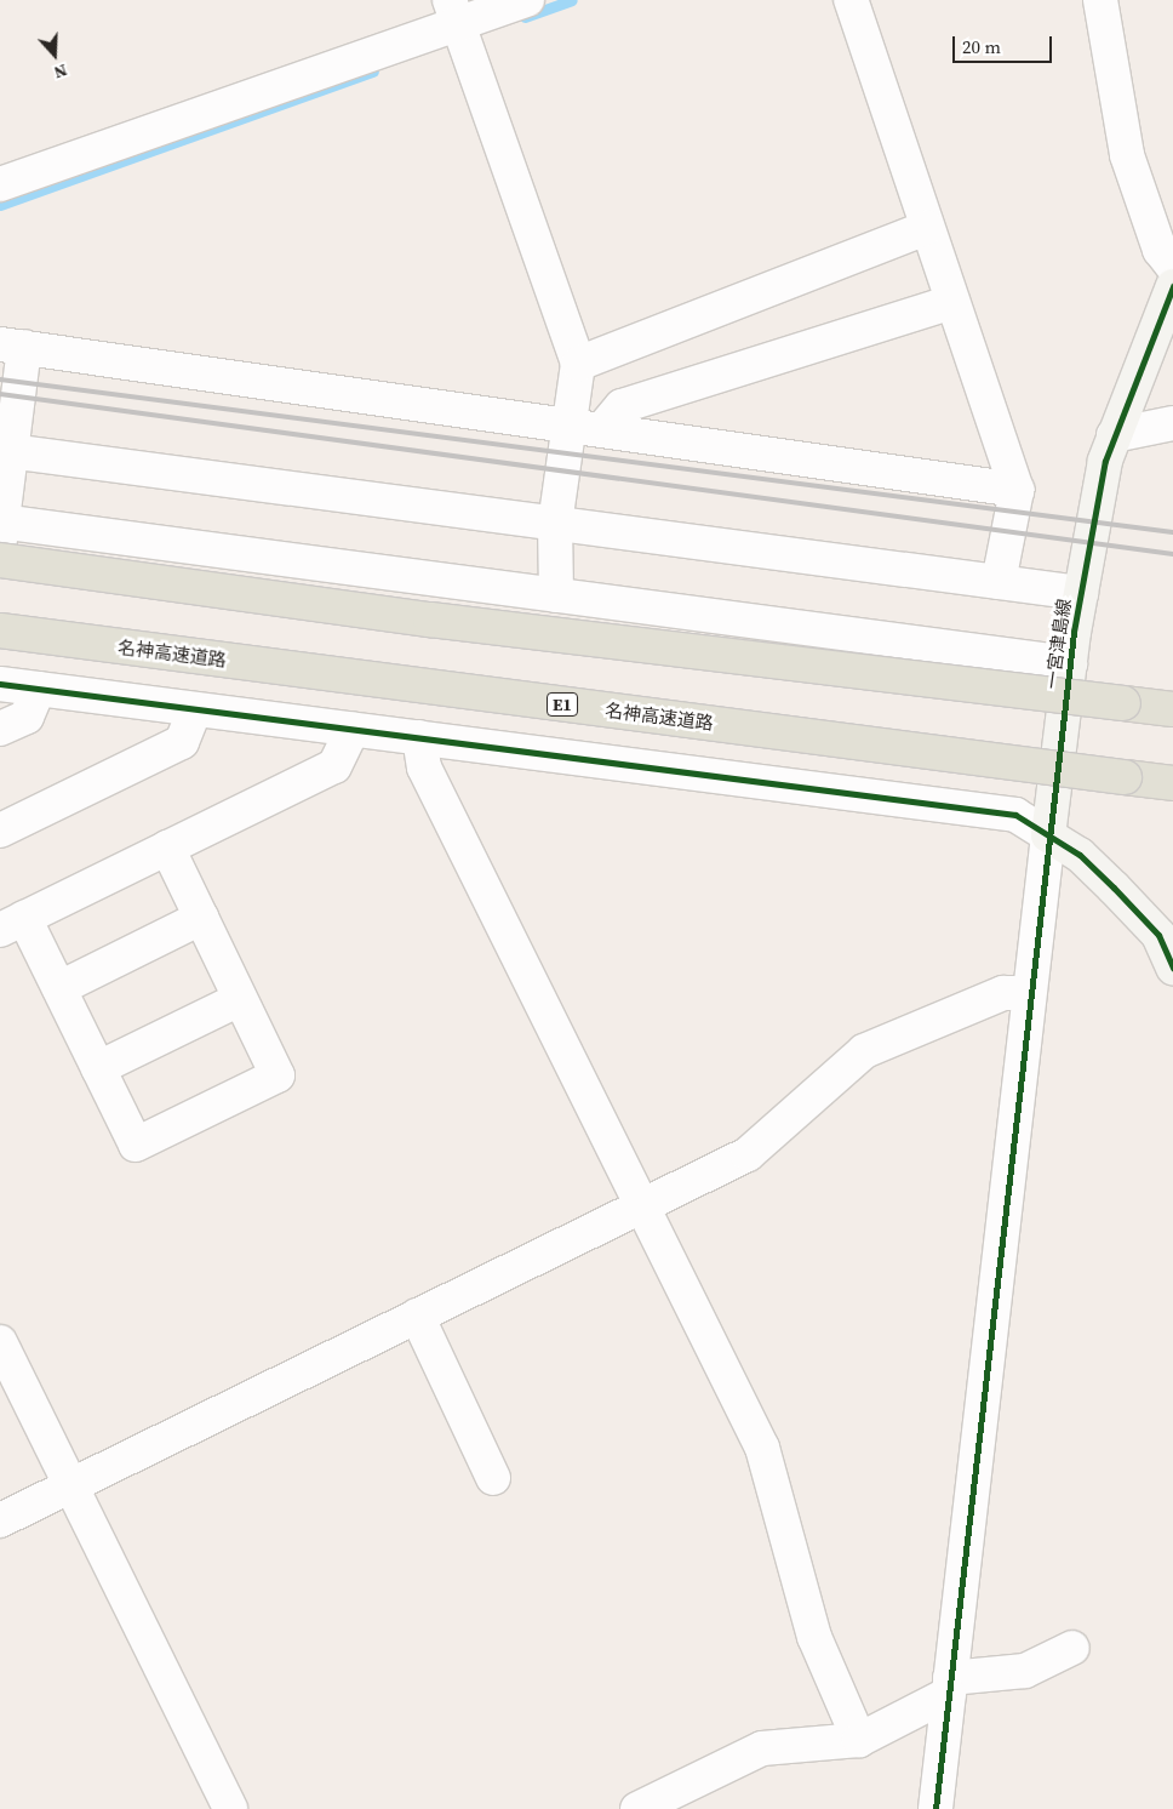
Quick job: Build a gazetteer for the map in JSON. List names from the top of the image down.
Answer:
{
  "streets": {
    "highway": ["名神高速道路", "E1"],
    "main road": ["一宮津島線"]
  },
  "scale_bar": "20 m",
  "north": "bottom"
}
